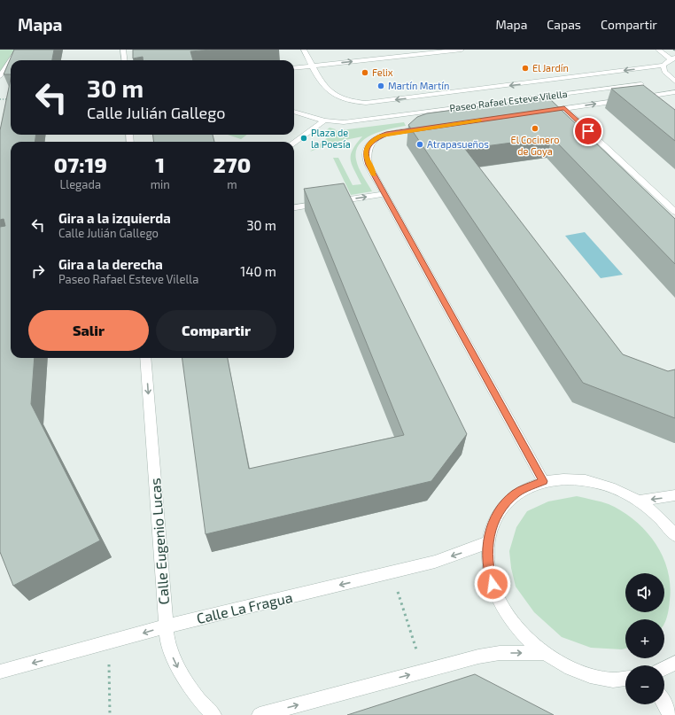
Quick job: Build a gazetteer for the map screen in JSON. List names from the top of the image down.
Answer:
{
  "streets": {
    "street": ["Paseo Rafael Esteve Vilella", "Calle Eugenio Lucas", "Calle La Fragua"]
  },
  "crossings": [
    ["Calle Eugenio Lucas", "Calle La Fragua"]
  ],
  "one_way": ["Calle Eugenio Lucas", "Calle La Fragua"],
  "places": [
    "El Jardín",
    "Felix",
    "Martín Martín",
    "El Cocinero de Goya",
    "Plaza de la Poesía",
    "Atrapasueños"
  ],
  "page": {
    "header": "Mapa",
    "nav": ["Mapa", "Capas", "Compartir"],
    "turn": ["30 m", "Calle Julián Gallego"],
    "eta": [
      "07:19",
      "Llegada",
      "1",
      "min",
      "270",
      "m"
    ],
    "list": [
      {
        "name": "Gira a la izquierda",
        "note": "Calle Julián Gallego",
        "value": "30 m"
      },
      {
        "name": "Gira a la derecha",
        "note": "Paseo Rafael Esteve Vilella",
        "value": "140 m"
      }
    ],
    "buttons": ["Salir", "Compartir"],
    "map_buttons": ["+", "−"]
  }
}
